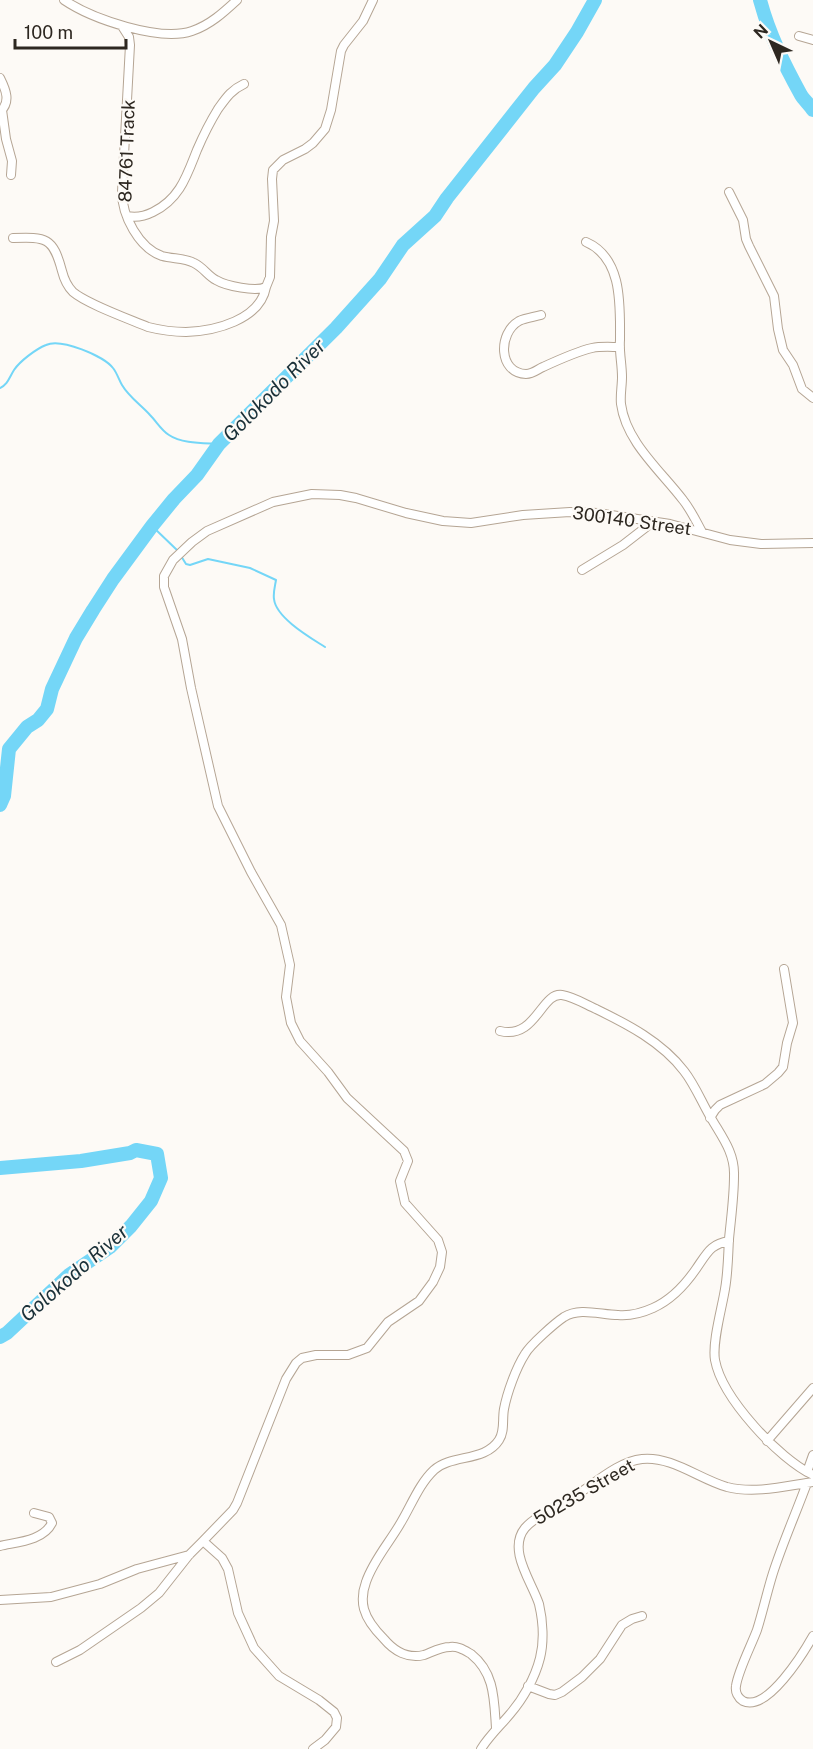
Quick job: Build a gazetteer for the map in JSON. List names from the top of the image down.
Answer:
{
  "streets": {
    "street": ["84761 Track", "300140 Street", "50235 Street"]
  },
  "water": ["Golokodo River"],
  "scale_bar": "100 m",
  "north": "top left"
}
